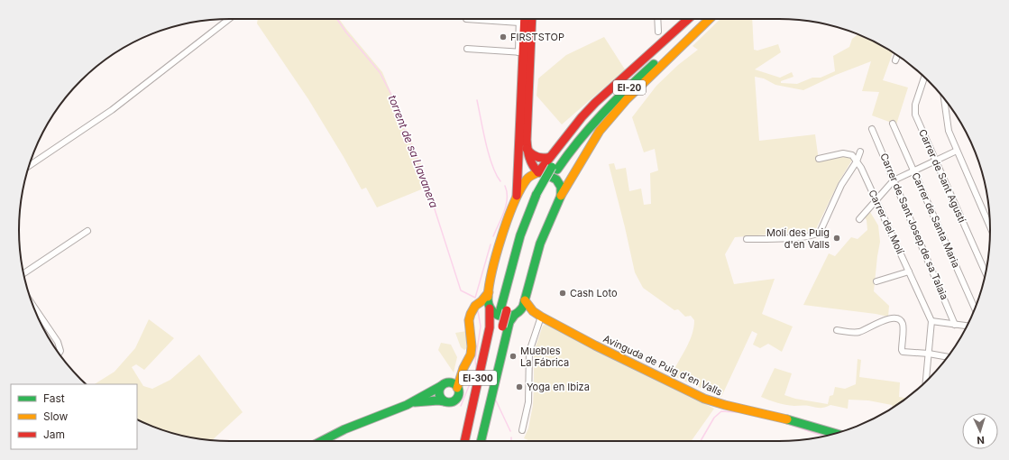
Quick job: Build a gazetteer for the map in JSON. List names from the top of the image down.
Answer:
{
  "streets": {
    "main road": ["EI-20", "Avinguda de Puig d'en Valls", "EI-300"],
    "street": [
      "Carrer de Sant Agustí",
      "Carrer de Santa Maria",
      "Carrer del Molí",
      "Carrer de Sant Josep de sa Talaia"
    ]
  },
  "crossings": [
    ["Avinguda de Puig d'en Valls", "EI-300"]
  ],
  "water": ["torrent de sa Llavanera"],
  "places": [
    "FIRSTSTOP",
    "Molí des Puig d'en Valls",
    "Cash Loto",
    "Muebles La Fábrica",
    "Yoga en Ibiza"
  ],
  "legend": ["Fast", "Slow", "Jam"],
  "north": "bottom"
}
